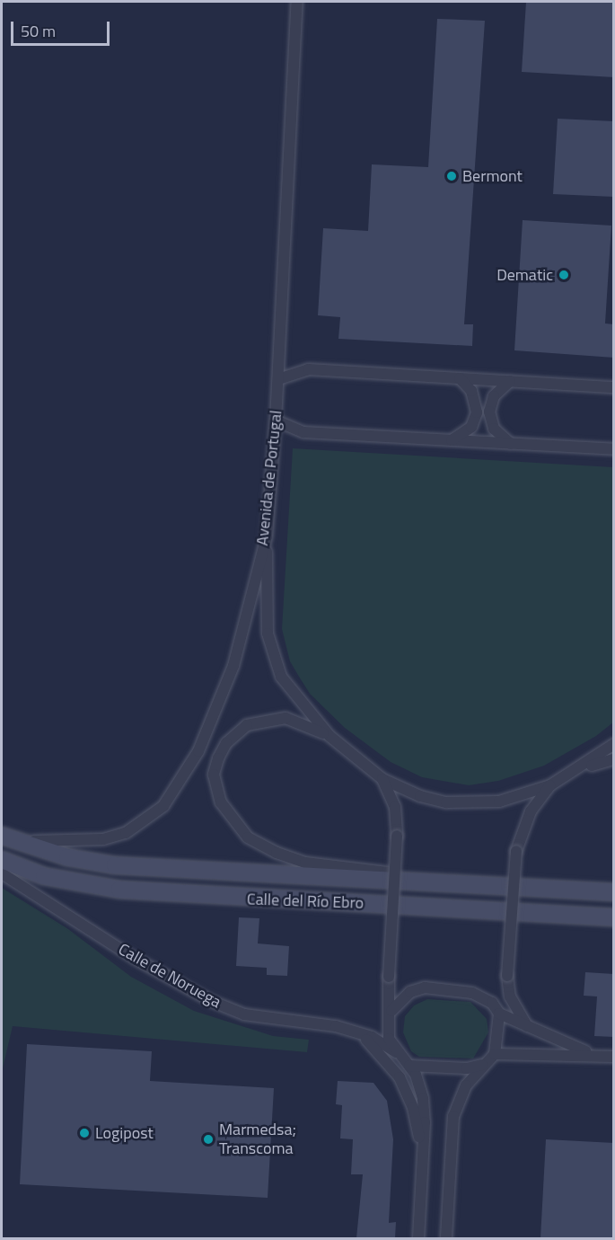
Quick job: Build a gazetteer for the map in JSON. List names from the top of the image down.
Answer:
{
  "streets": {
    "main road": ["Calle del Río Ebro"],
    "street": ["Avenida de Portugal", "Calle de Noruega"]
  },
  "crossings": [
    ["Avenida de Portugal", "Calle del Río Ebro"]
  ],
  "places": [
    "Bermont",
    "Dematic",
    "Logipost",
    "Marmedsa; Transcoma"
  ],
  "scale_bar": "50 m"
}
